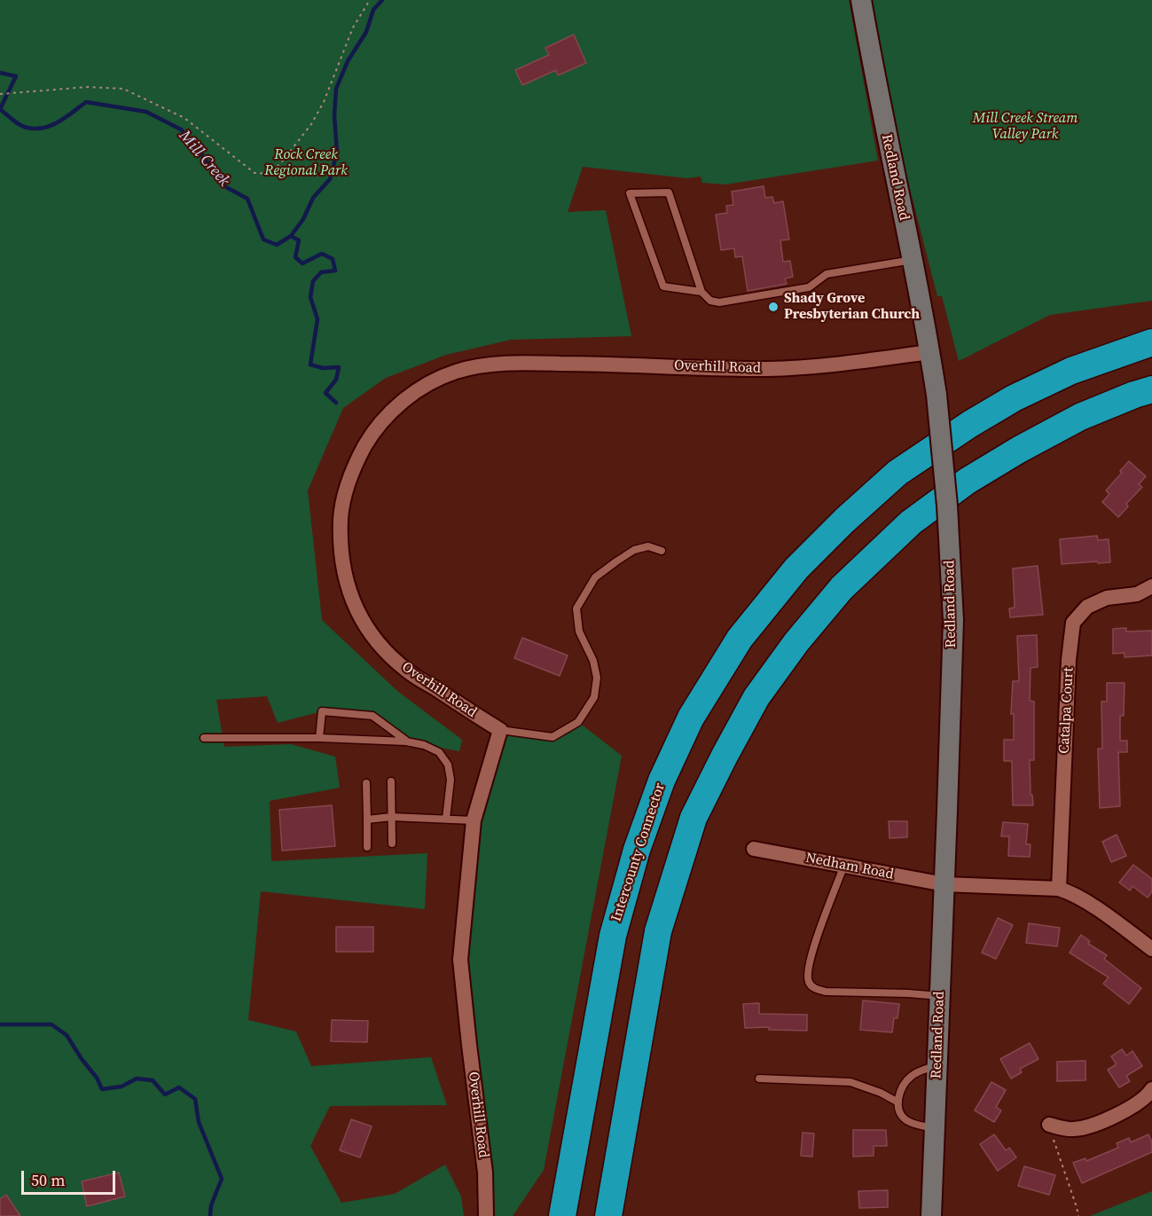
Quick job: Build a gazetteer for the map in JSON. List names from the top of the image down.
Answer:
{
  "streets": {
    "highway": ["Intercounty Connector"],
    "main road": ["Redland Road"],
    "street": ["Overhill Road", "Catalpa Court", "Nedham Road"]
  },
  "crossings": [
    ["Redland Road", "Overhill Road"],
    ["Redland Road", "Nedham Road"],
    ["Catalpa Court", "Nedham Road"]
  ],
  "water": ["Mill Creek"],
  "parks": ["Mill Creek Stream Valley Park", "Rock Creek Regional Park"],
  "places": ["Shady Grove Presbyterian Church"],
  "scale_bar": "50 m"
}
